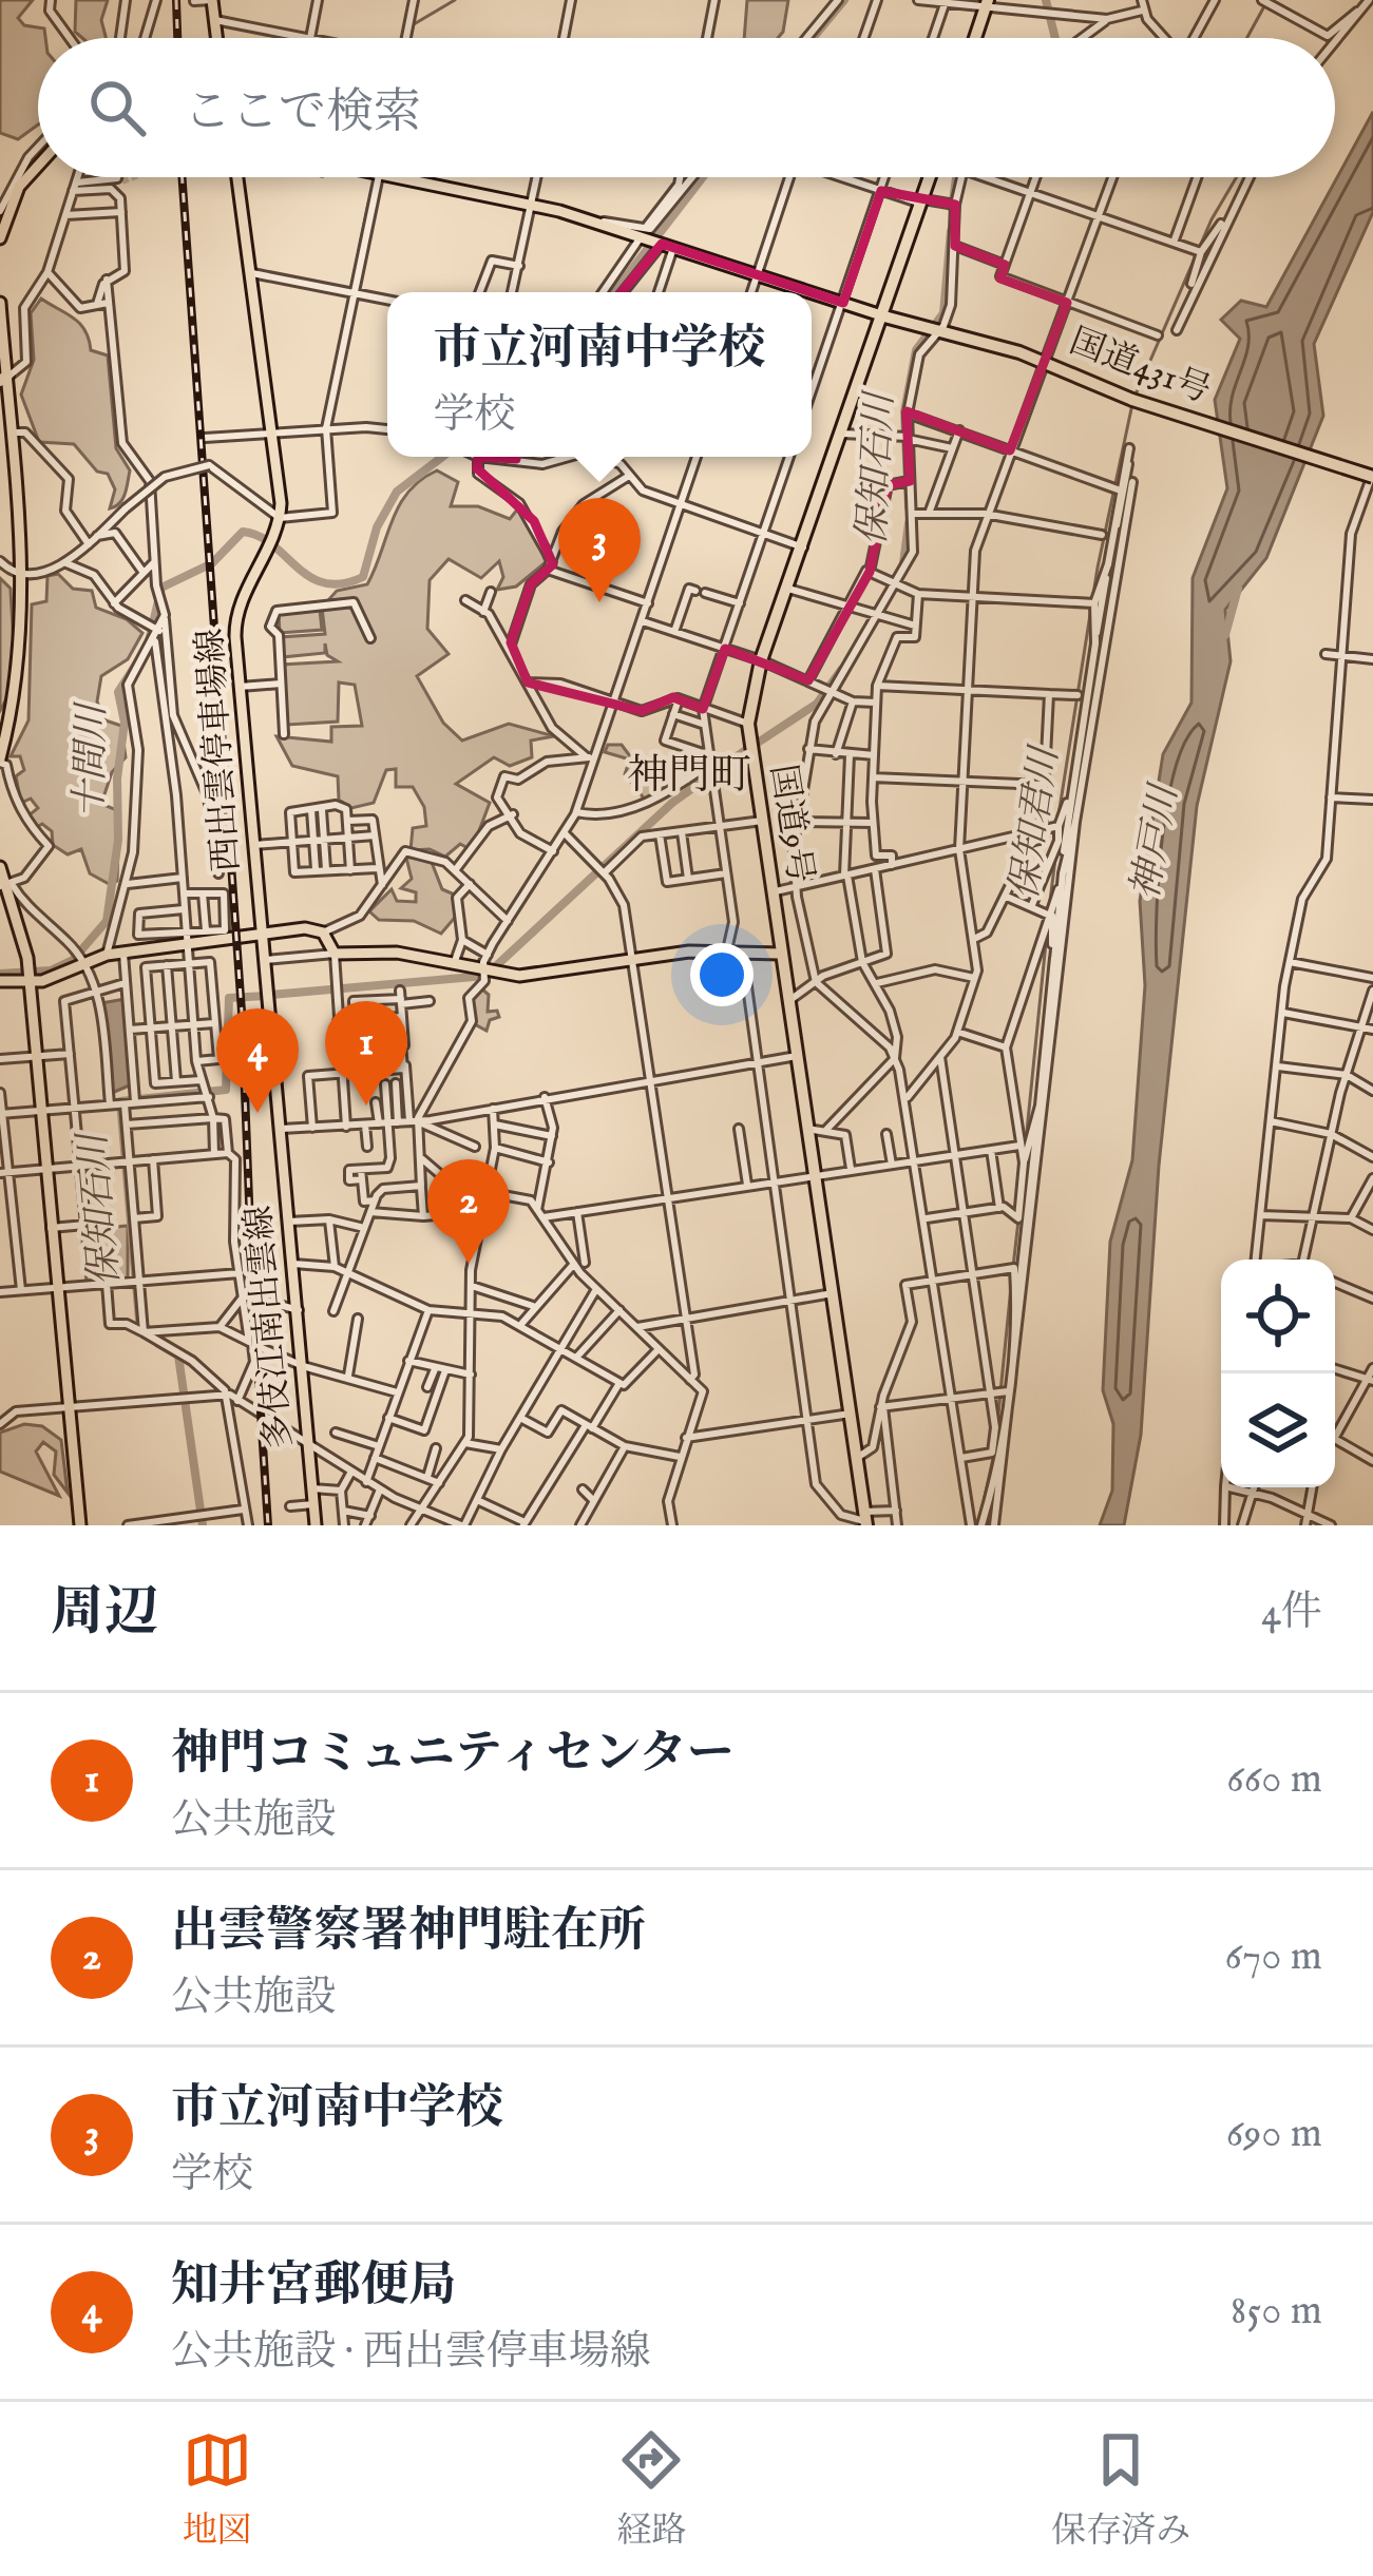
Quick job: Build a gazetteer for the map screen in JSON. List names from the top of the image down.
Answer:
{
  "streets": {
    "highway": ["国道431号", "国道9号"],
    "main road": ["西出雲停車場線", "多伎江南出雲線"]
  },
  "crossings": [
    ["国道431号", "国道9号"],
    ["西出雲停車場線", "多伎江南出雲線"]
  ],
  "districts": ["神門町"],
  "water": [
    "保知石川",
    "十間川",
    "保知君川",
    "神戸川"
  ],
  "page": {
    "search": "ここで検索",
    "popup": ["市立河南中学校", "学校"],
    "pins": [
      "3",
      "1",
      "4",
      "2"
    ],
    "heading": ["周辺", "4件"],
    "list": [
      {
        "mark": "1",
        "name": "神門コミュニティセンター",
        "note": "公共施設",
        "value": "660 m"
      },
      {
        "mark": "2",
        "name": "出雲警察署神門駐在所",
        "note": "公共施設",
        "value": "670 m"
      },
      {
        "mark": "3",
        "name": "市立河南中学校",
        "note": "学校",
        "value": "690 m"
      },
      {
        "mark": "4",
        "name": "知井宮郵便局",
        "note": "公共施設 · 西出雲停車場線",
        "value": "850 m"
      }
    ],
    "nav": ["地図", "経路", "保存済み"]
  }
}
